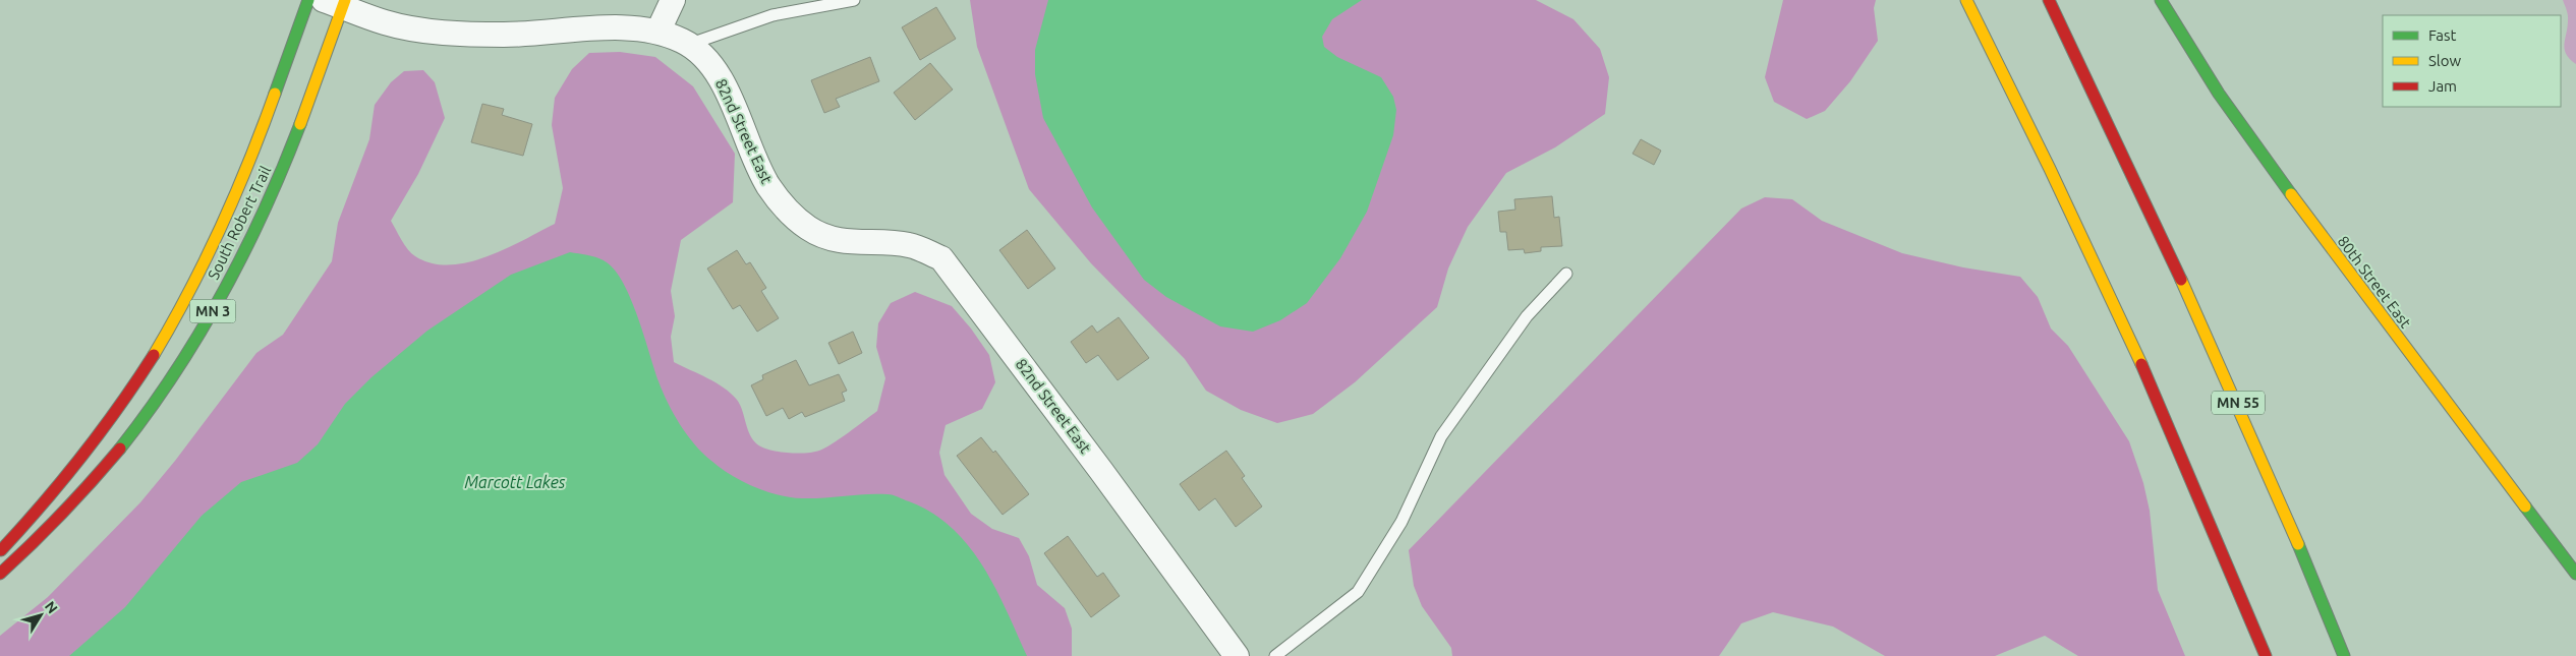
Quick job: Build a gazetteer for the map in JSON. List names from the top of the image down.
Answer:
{
  "streets": {
    "main road": [
      "South Robert Trail",
      "80th Street East",
      "MN 3",
      "MN 55"
    ],
    "street": ["82nd Street East"]
  },
  "crossings": [
    ["82nd Street East", "South Robert Trail"]
  ],
  "water": ["Marcott Lakes"],
  "legend": ["Fast", "Slow", "Jam"],
  "north": "top right"
}
